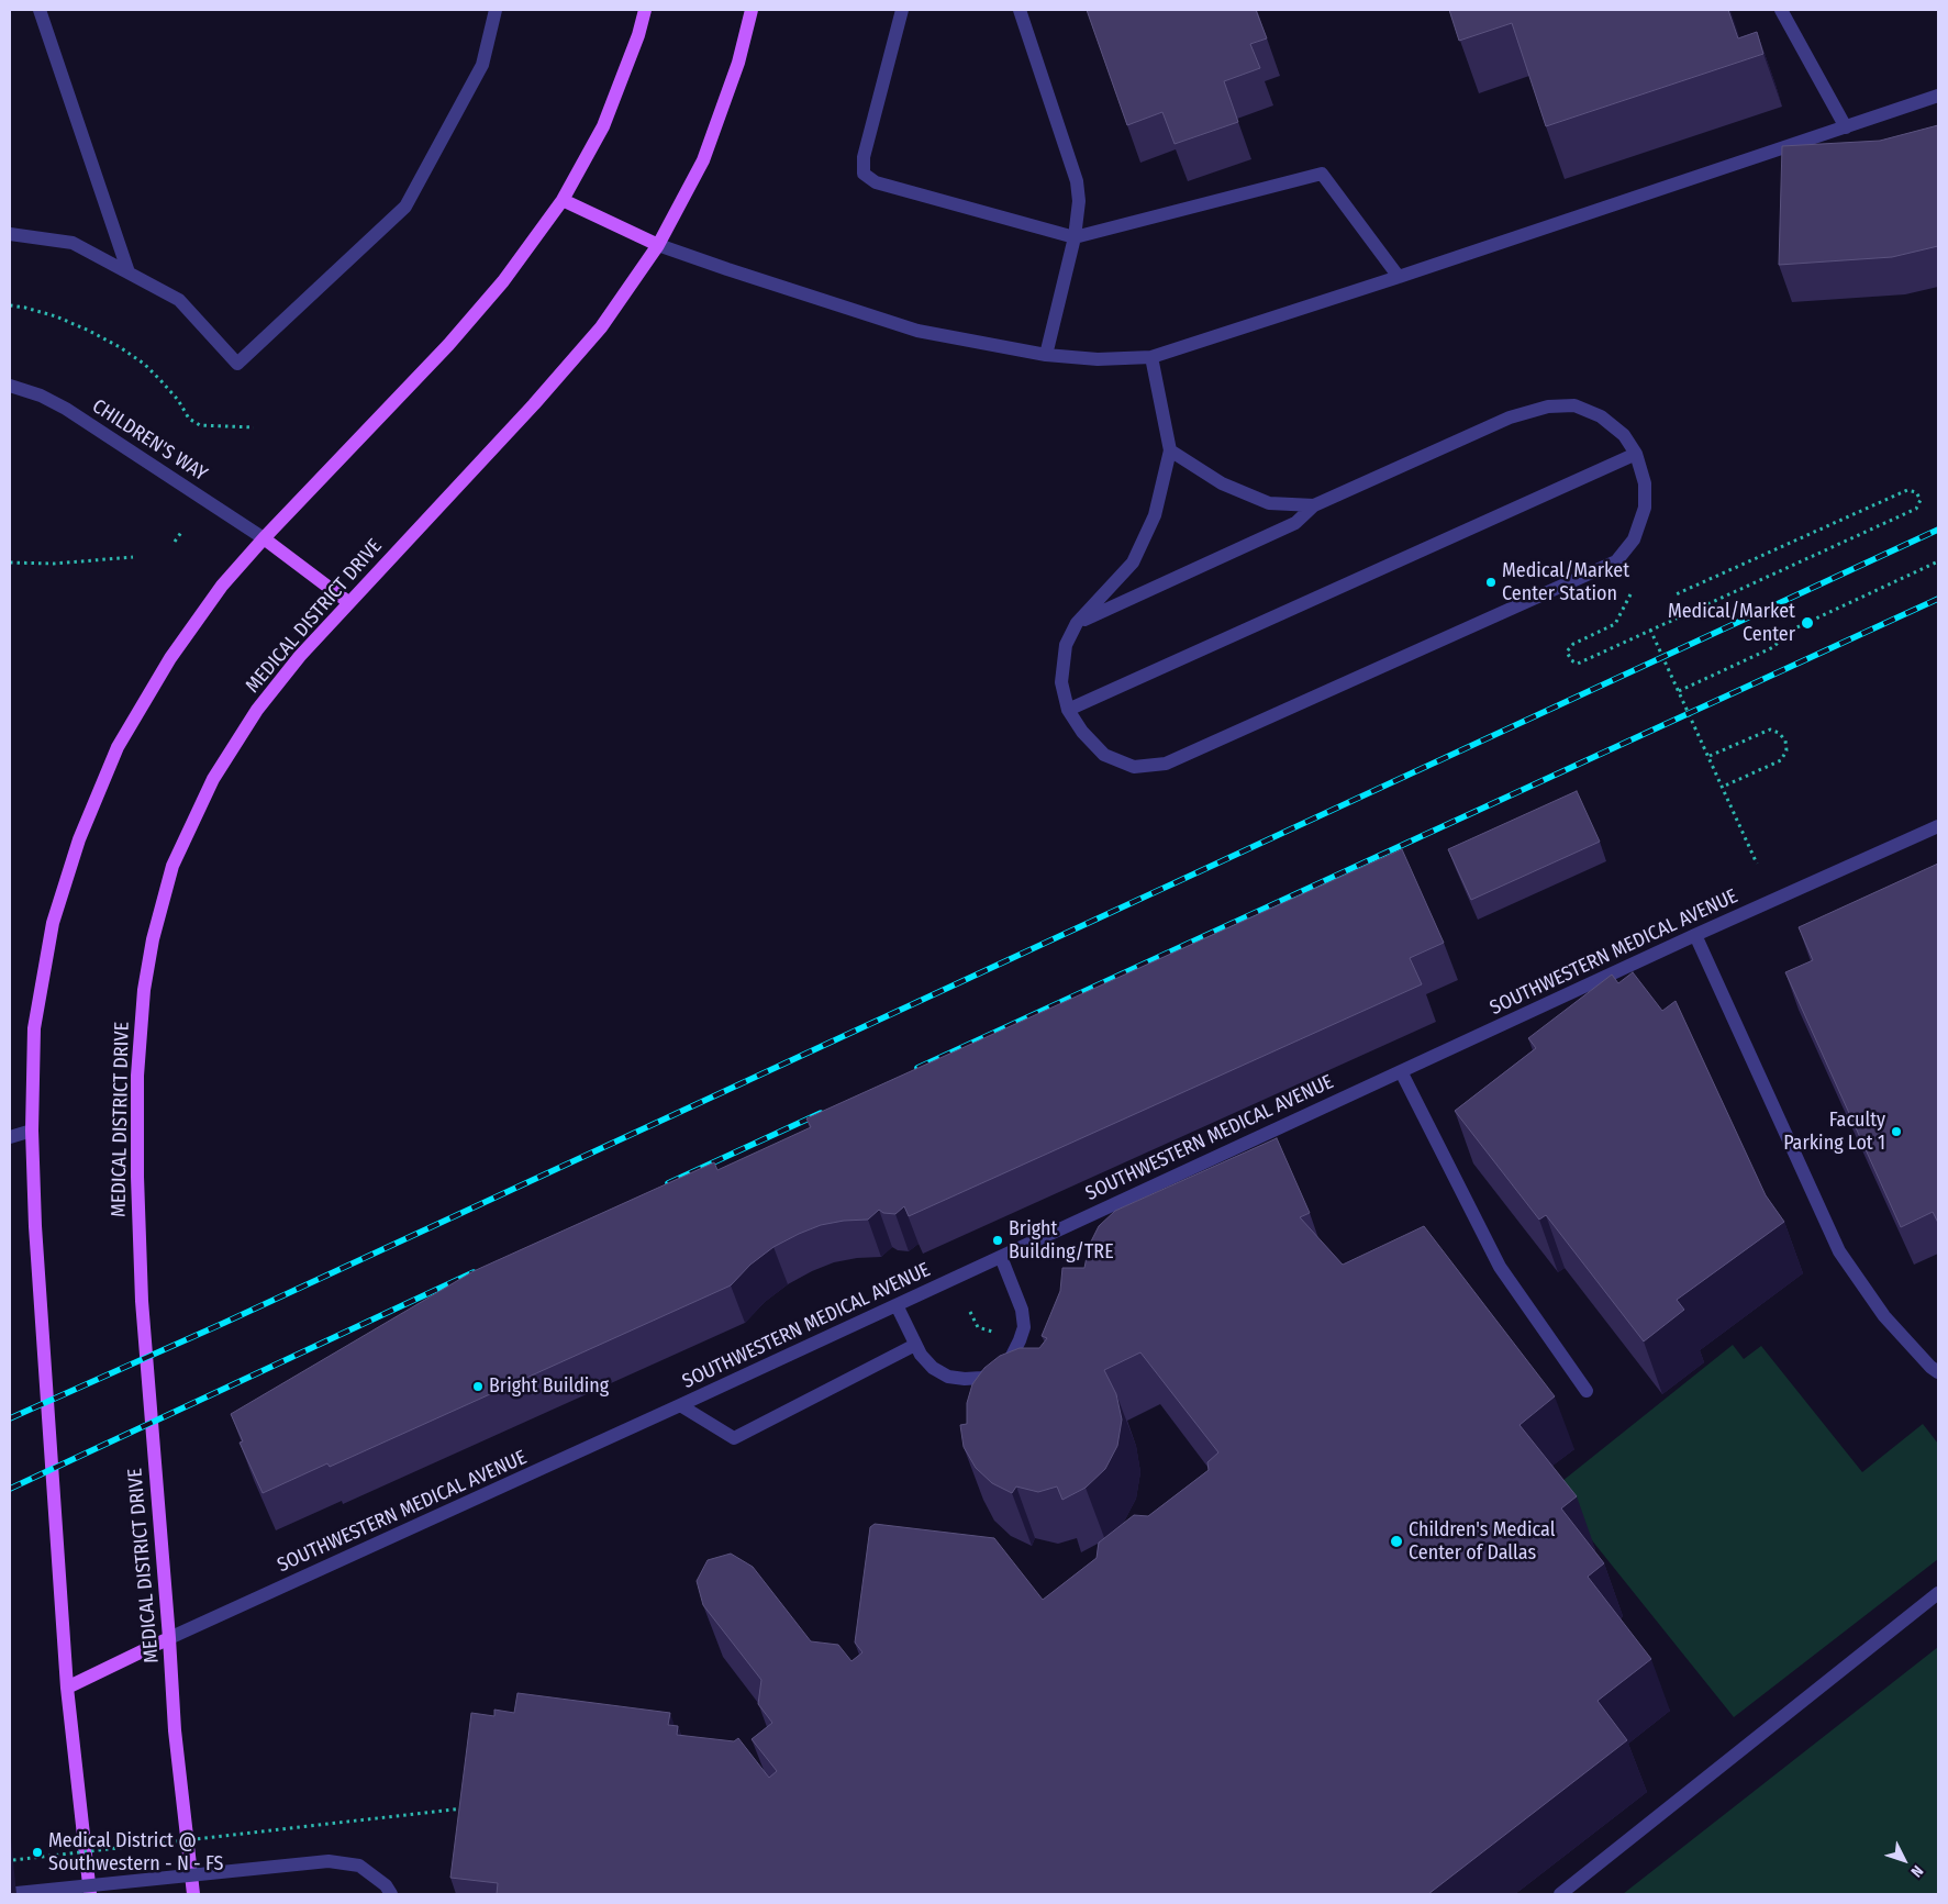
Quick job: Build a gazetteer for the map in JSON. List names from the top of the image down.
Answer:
{
  "streets": {
    "main road": ["MEDICAL DISTRICT DRIVE"],
    "street": ["CHILDREN'S WAY", "SOUTHWESTERN MEDICAL AVENUE"]
  },
  "crossings": [
    ["MEDICAL DISTRICT DRIVE", "SOUTHWESTERN MEDICAL AVENUE"]
  ],
  "places": [
    "Medical/Market Center Station",
    "Medical/Market Center",
    "Faculty Parking Lot 1",
    "Bright Building/TRE",
    "Bright Building",
    "Children's Medical Center of Dallas",
    "Medical District @ Southwestern - N - FS"
  ],
  "north": "bottom right"
}
